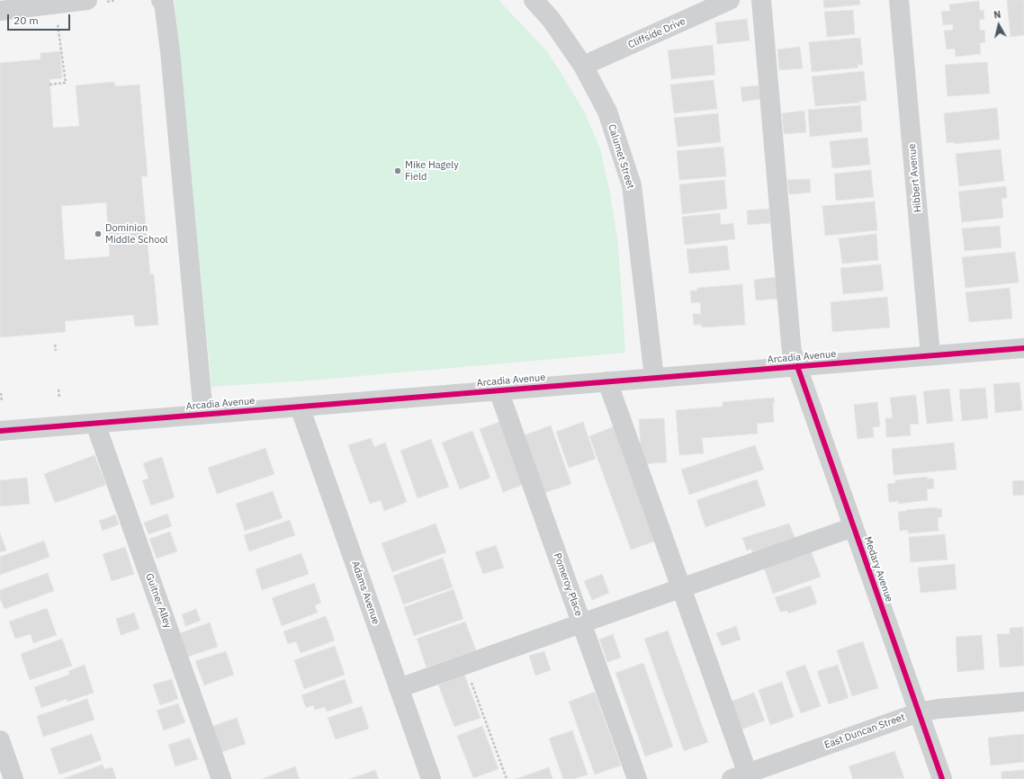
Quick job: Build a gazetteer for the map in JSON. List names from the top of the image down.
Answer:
{
  "streets": {
    "street": [
      "Cliffside Drive",
      "Calumet Street",
      "Hibbert Avenue",
      "Arcadia Avenue",
      "Medary Avenue",
      "Pomeroy Place",
      "Adams Avenue",
      "Guitner Alley",
      "East Duncan Street"
    ]
  },
  "crossings": [
    ["Cliffside Drive", "Calumet Street"],
    ["Calumet Street", "Arcadia Avenue"],
    ["Hibbert Avenue", "Arcadia Avenue"],
    ["Arcadia Avenue", "Medary Avenue"],
    ["Arcadia Avenue", "Pomeroy Place"],
    ["Arcadia Avenue", "Adams Avenue"],
    ["Arcadia Avenue", "Guitner Alley"],
    ["Medary Avenue", "East Duncan Street"]
  ],
  "places": ["Mike Hagely Field", "Dominion Middle School"],
  "scale_bar": "20 m",
  "north": "top"
}
